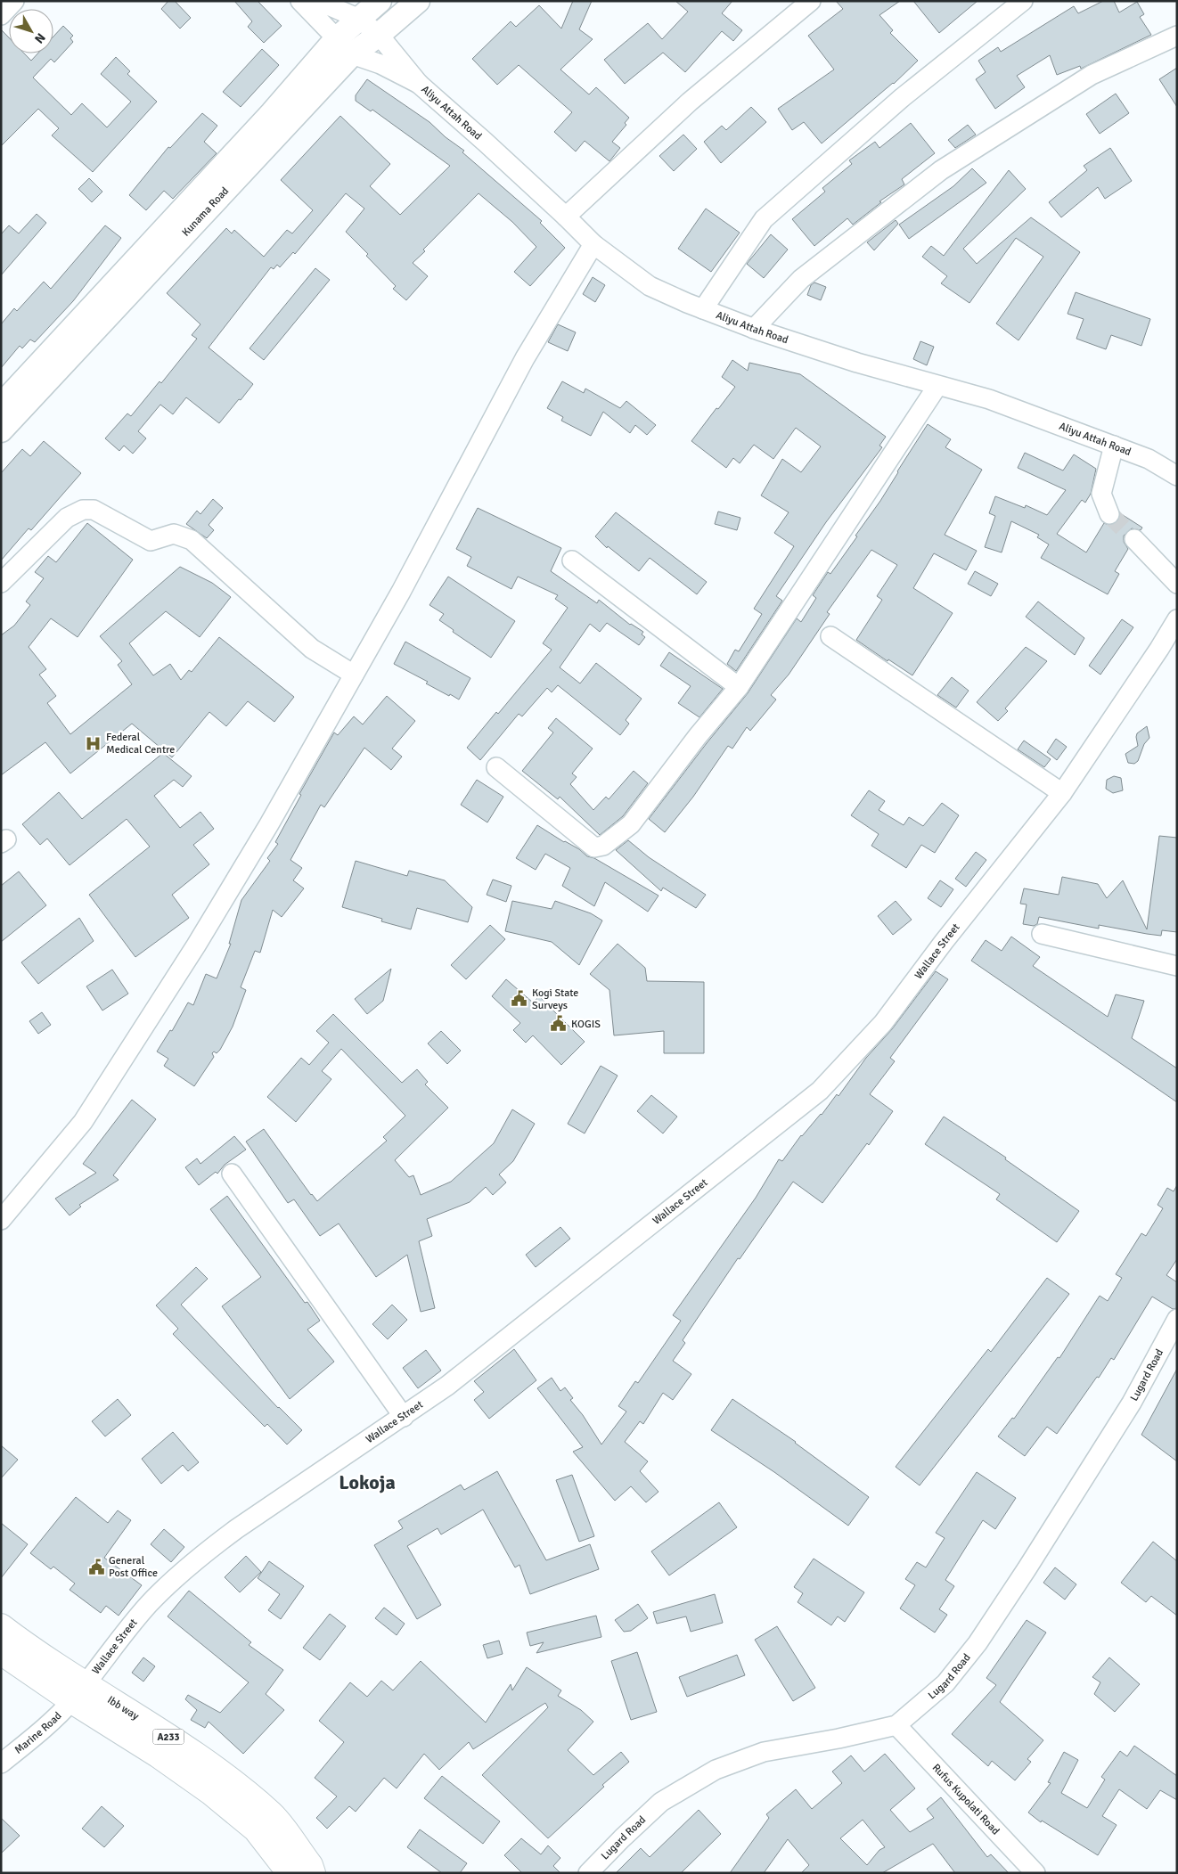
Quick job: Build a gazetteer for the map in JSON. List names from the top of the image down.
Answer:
{
  "streets": {
    "highway": ["Ibb way", "A233"],
    "main road": ["Kunama Road"],
    "street": [
      "Aliyu Attah Road",
      "Wallace Street",
      "Lugard Road",
      "Marine Road",
      "Rufus Kupolati Road"
    ]
  },
  "crossings": [
    ["Aliyu Attah Road", "Kunama Road"],
    ["Wallace Street", "Ibb way"],
    ["Wallace Street", "Marine Road"],
    ["Wallace Street", "A233"],
    ["Lugard Road", "Rufus Kupolati Road"],
    ["Ibb way", "Marine Road"],
    ["Ibb way", "A233"],
    ["Marine Road", "A233"]
  ],
  "districts": ["Lokoja"],
  "places": {
    "hospital": ["Federal Medical Centre"],
    "public building": ["Kogi State Surveys", "KOGIS", "General Post Office"]
  },
  "north": "bottom right"
}
